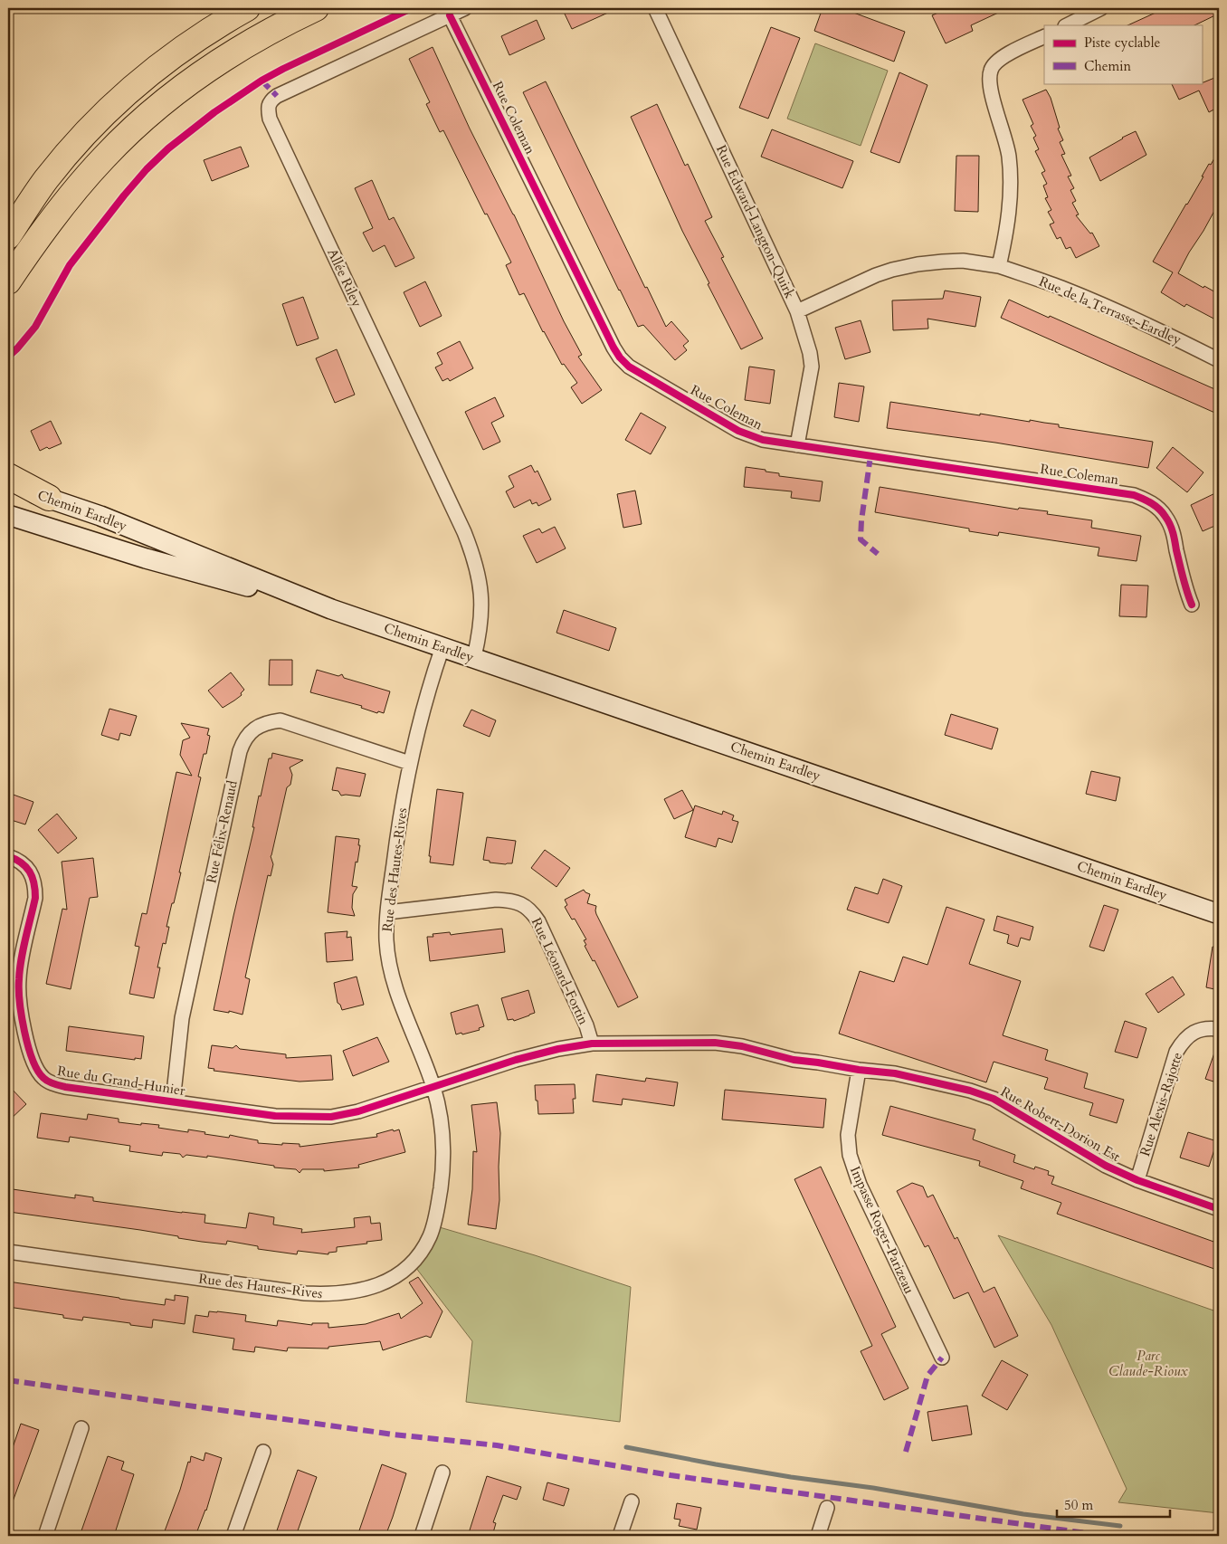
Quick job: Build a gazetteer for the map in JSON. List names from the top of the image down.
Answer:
{
  "streets": {
    "main road": ["Chemin Eardley"],
    "street": [
      "Rue Coleman",
      "Rue Edward-Langton-Quirk",
      "Allée Riley",
      "Rue de la Terrasse-Eardley",
      "Rue Félix-Renaud",
      "Rue des Hautes-Rives",
      "Rue Léonard-Fortin",
      "Rue du Grand-Hunier",
      "Rue Alexis-Rajotte",
      "Rue Robert-Dorion Est",
      "Impasse Roger-Parizeau"
    ]
  },
  "crossings": [
    ["Rue Coleman", "Rue Edward-Langton-Quirk"],
    ["Rue Coleman", "Allée Riley"],
    ["Rue Edward-Langton-Quirk", "Rue de la Terrasse-Eardley"],
    ["Allée Riley", "Chemin Eardley"],
    ["Chemin Eardley", "Rue des Hautes-Rives"],
    ["Rue Félix-Renaud", "Rue des Hautes-Rives"],
    ["Rue Félix-Renaud", "Rue du Grand-Hunier"],
    ["Rue des Hautes-Rives", "Rue Léonard-Fortin"],
    ["Rue des Hautes-Rives", "Rue du Grand-Hunier"],
    ["Rue Léonard-Fortin", "Rue du Grand-Hunier"],
    ["Rue Léonard-Fortin", "Rue Robert-Dorion Est"],
    ["Rue du Grand-Hunier", "Rue Robert-Dorion Est"],
    ["Rue Alexis-Rajotte", "Rue Robert-Dorion Est"],
    ["Rue Robert-Dorion Est", "Impasse Roger-Parizeau"]
  ],
  "parks": ["Parc Claude-Rioux"],
  "legend": ["Piste cyclable", "Chemin"],
  "scale_bar": "50 m"
}
